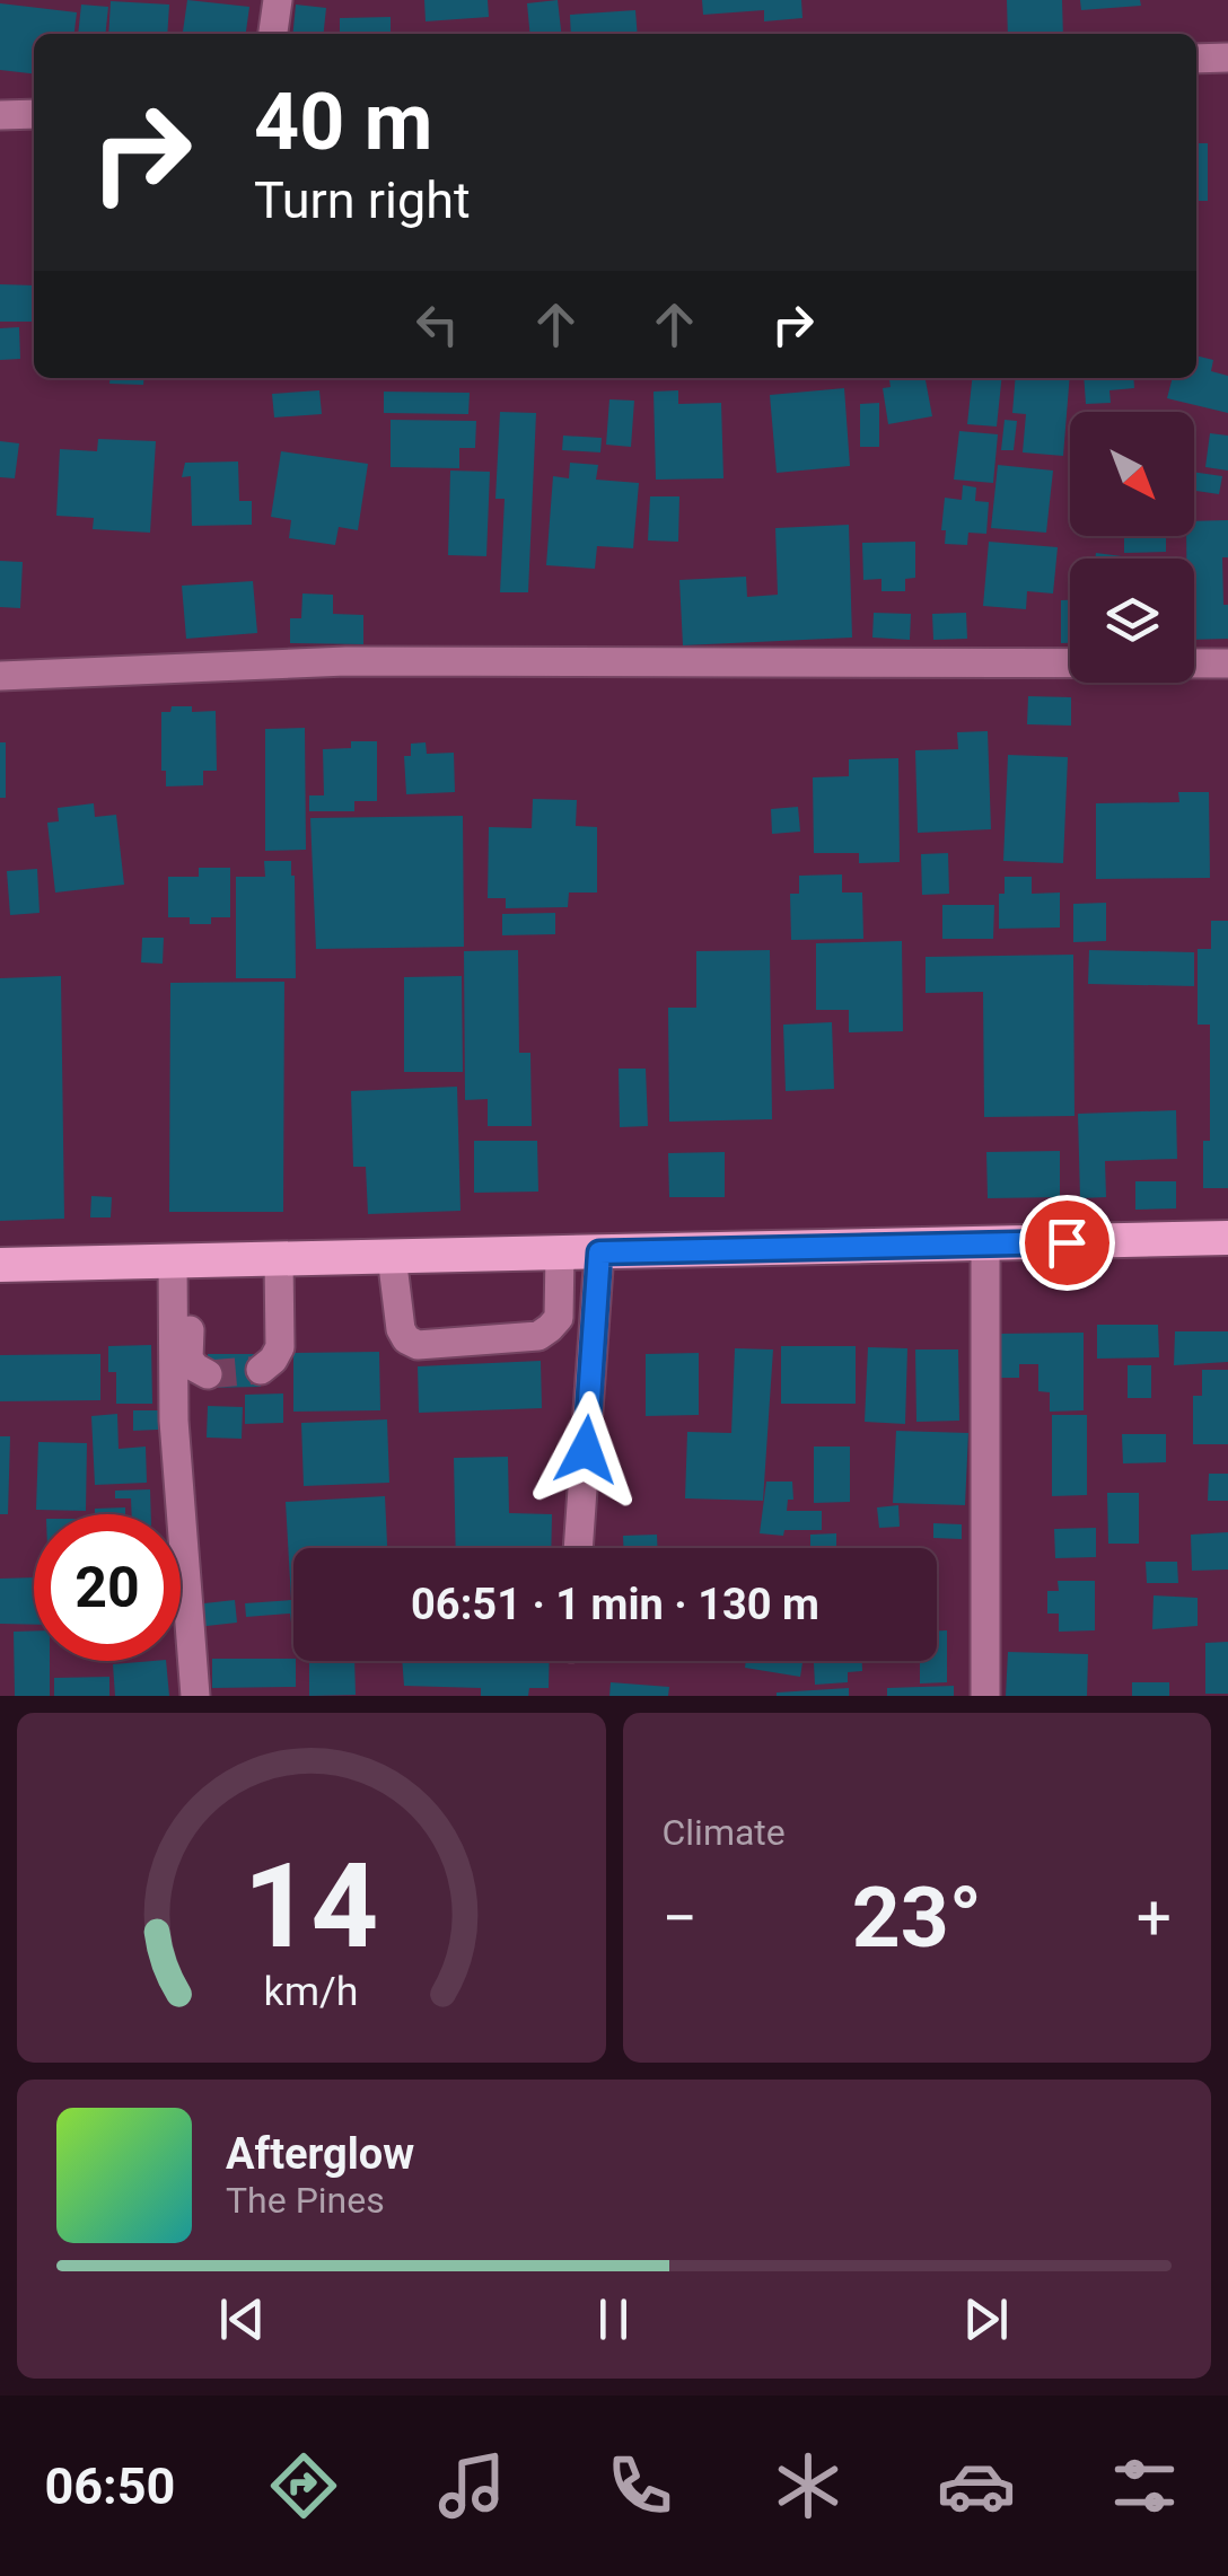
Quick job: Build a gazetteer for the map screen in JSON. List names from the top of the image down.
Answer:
{
  "north": "bottom right",
  "page": {
    "turn": ["40 m", "Turn right"],
    "limit": "20",
    "trip": "06:51 · 1 min · 130 m",
    "tile": "Climate",
    "heat": ["−", "23°", "+"],
    "song": ["Afterglow", "The Pines"],
    "tabs": "06:50",
    "gauge": ["14", "km/h"]
  }
}
